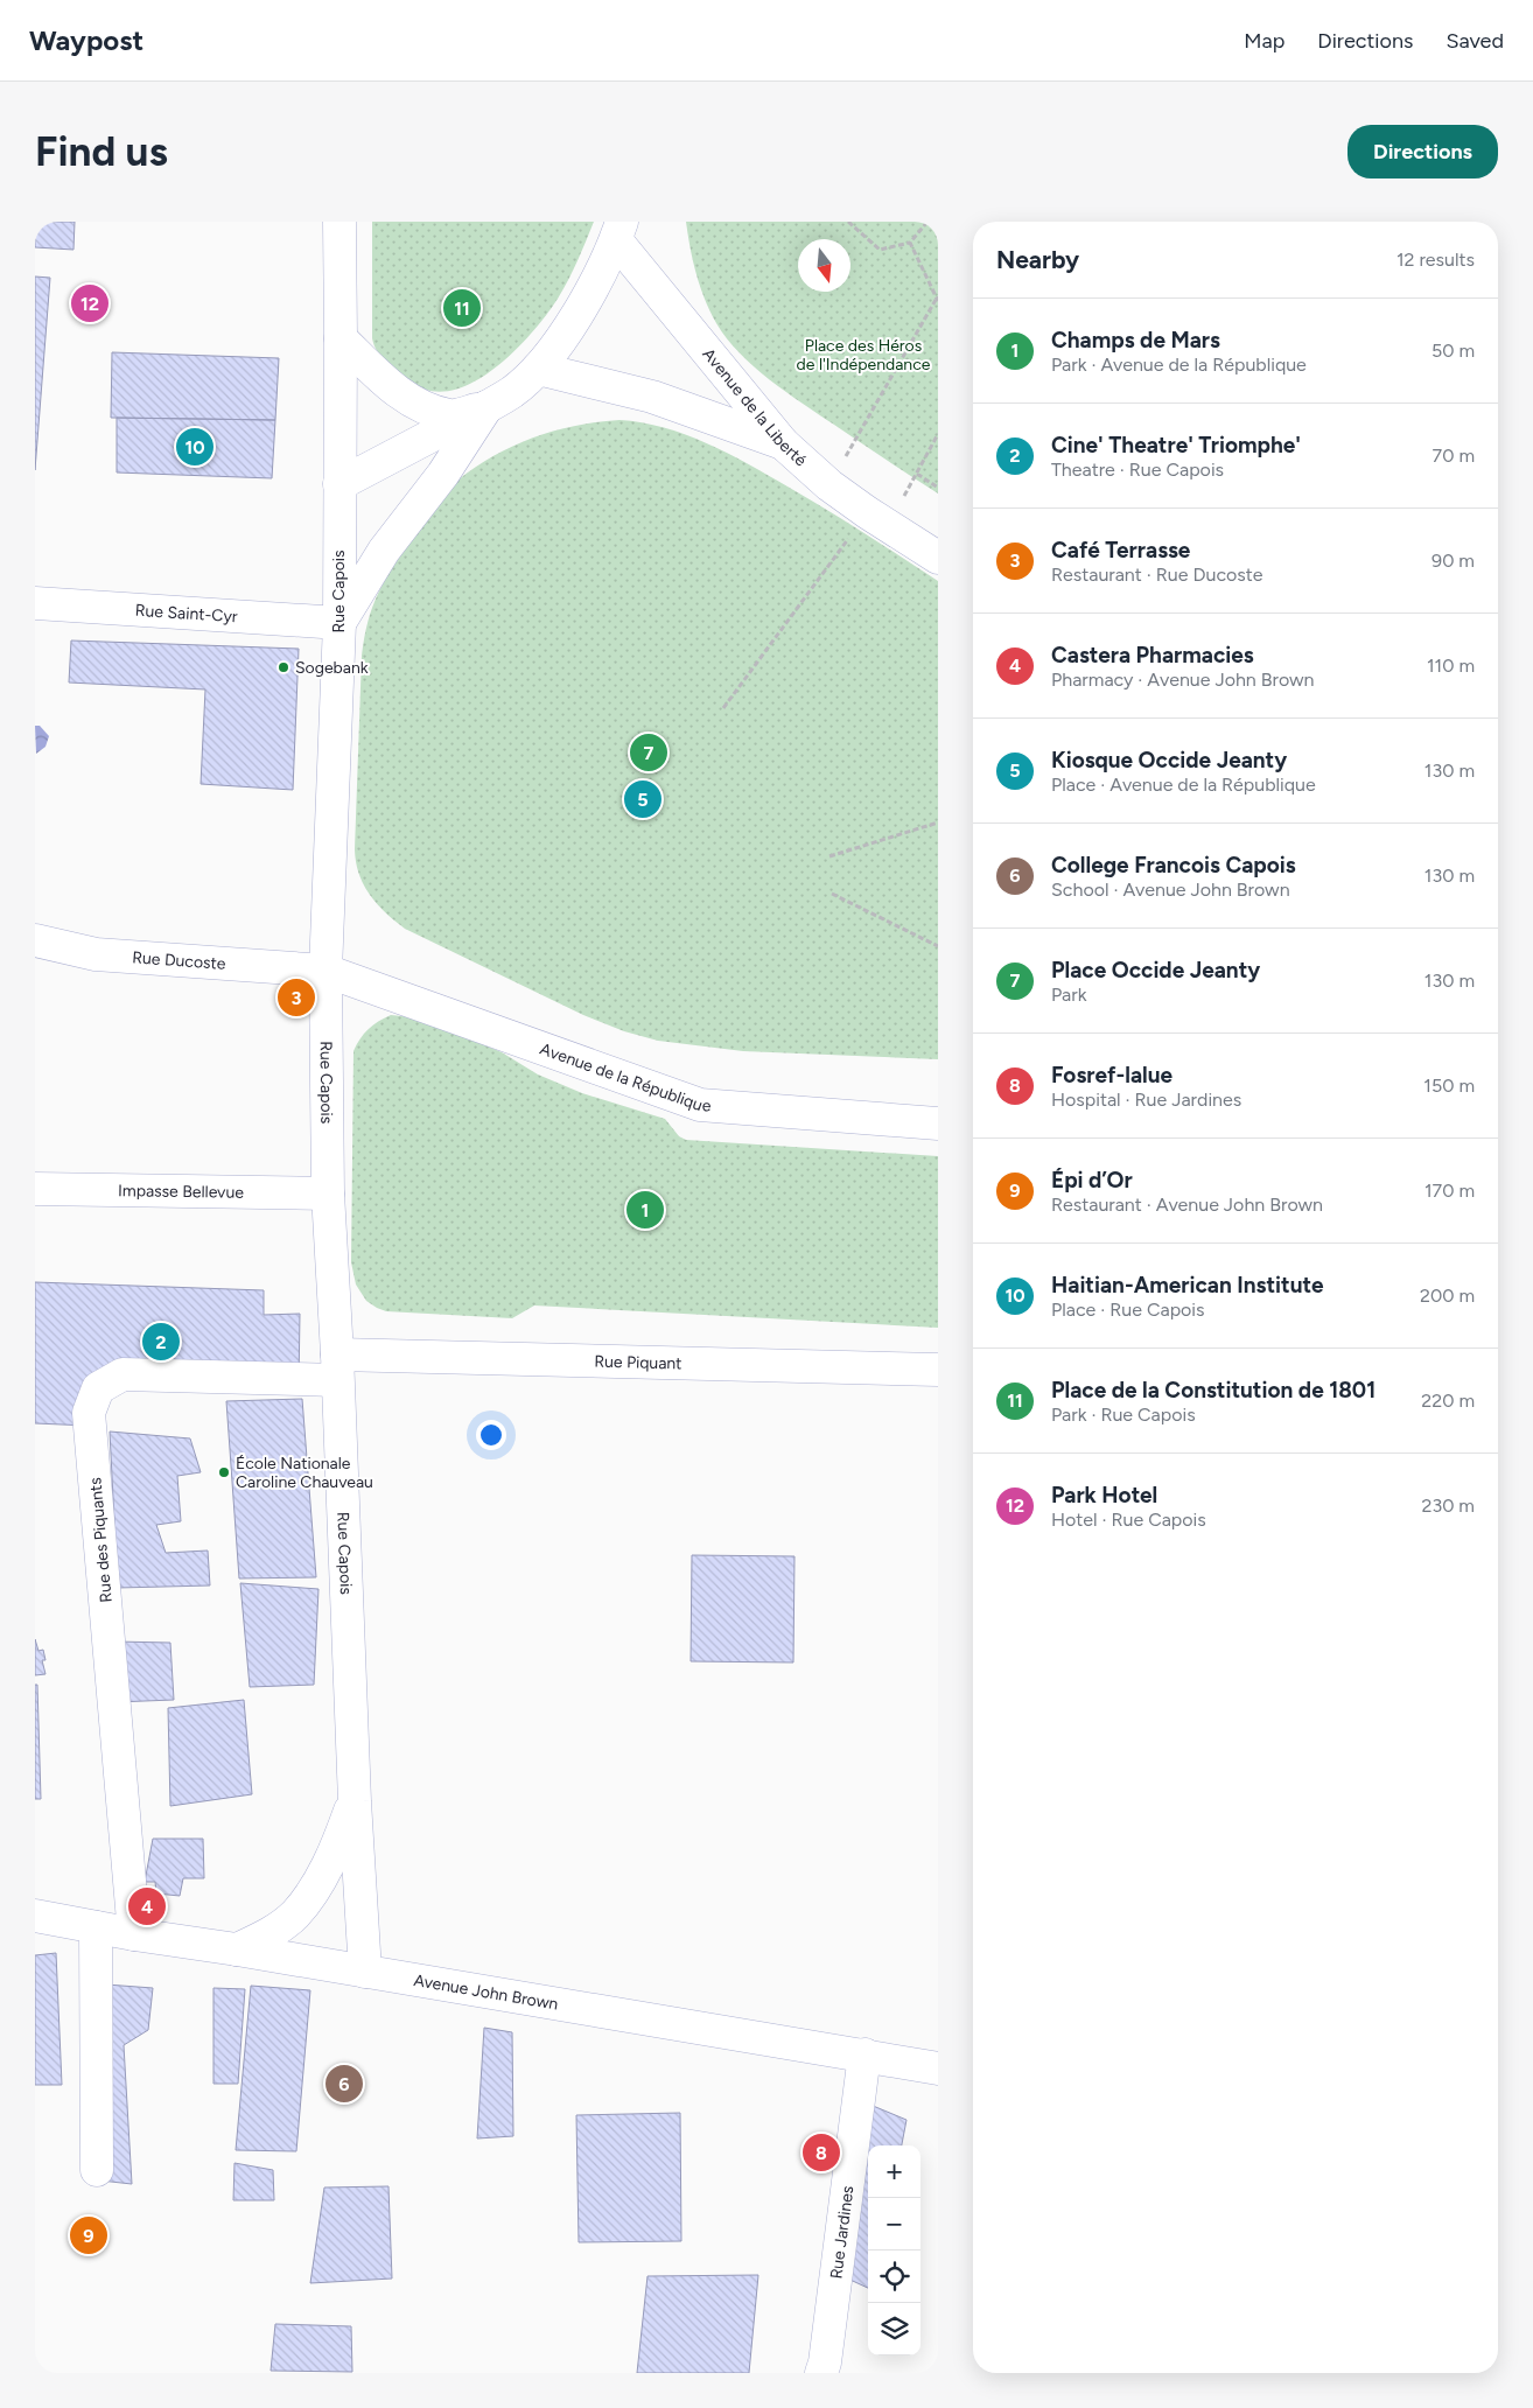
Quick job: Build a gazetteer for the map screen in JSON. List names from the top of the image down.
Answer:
{
  "streets": {
    "street": [
      "Avenue de la Liberté",
      "Rue Capois",
      "Rue Saint-Cyr",
      "Rue Ducoste",
      "Avenue de la République",
      "Impasse Bellevue",
      "Rue Piquant",
      "Rue des Piquants",
      "Avenue John Brown",
      "Rue Jardines"
    ]
  },
  "crossings": [
    ["Rue Capois", "Rue Saint-Cyr"],
    ["Rue Capois", "Rue Ducoste"],
    ["Rue Capois", "Avenue de la République"],
    ["Rue Capois", "Impasse Bellevue"],
    ["Rue Capois", "Rue Piquant"],
    ["Rue Capois", "Rue des Piquants"],
    ["Rue Capois", "Avenue John Brown"],
    ["Rue Ducoste", "Avenue de la République"],
    ["Rue Piquant", "Rue des Piquants"],
    ["Rue des Piquants", "Avenue John Brown"],
    ["Avenue John Brown", "Rue Jardines"]
  ],
  "parks": ["Place des Héros de l'Indépendance"],
  "places": ["Sogebank", "École Nationale Caroline Chauveau"],
  "north": "bottom",
  "page": {
    "header": "Waypost",
    "nav": ["Map", "Directions", "Saved"],
    "buttons": "Directions",
    "title": "Find us",
    "heading": ["Nearby", "12 results"],
    "pins": [
      "12",
      "11",
      "10",
      "7",
      "5",
      "3",
      "1",
      "2",
      "4",
      "6",
      "8",
      "9"
    ],
    "list": [
      {
        "mark": "1",
        "name": "Champs de Mars",
        "note": "Park · Avenue de la République",
        "value": "50 m"
      },
      {
        "mark": "2",
        "name": "Cine' Theatre' Triomphe'",
        "note": "Theatre · Rue Capois",
        "value": "70 m"
      },
      {
        "mark": "3",
        "name": "Café Terrasse",
        "note": "Restaurant · Rue Ducoste",
        "value": "90 m"
      },
      {
        "mark": "4",
        "name": "Castera Pharmacies",
        "note": "Pharmacy · Avenue John Brown",
        "value": "110 m"
      },
      {
        "mark": "5",
        "name": "Kiosque Occide Jeanty",
        "note": "Place · Avenue de la République",
        "value": "130 m"
      },
      {
        "mark": "6",
        "name": "College Francois Capois",
        "note": "School · Avenue John Brown",
        "value": "130 m"
      },
      {
        "mark": "7",
        "name": "Place Occide Jeanty",
        "note": "Park",
        "value": "130 m"
      },
      {
        "mark": "8",
        "name": "Fosref-lalue",
        "note": "Hospital · Rue Jardines",
        "value": "150 m"
      },
      {
        "mark": "9",
        "name": "Épi d’Or",
        "note": "Restaurant · Avenue John Brown",
        "value": "170 m"
      },
      {
        "mark": "10",
        "name": "Haitian-American Institute",
        "note": "Place · Rue Capois",
        "value": "200 m"
      },
      {
        "mark": "11",
        "name": "Place de la Constitution de 1801",
        "note": "Park · Rue Capois",
        "value": "220 m"
      },
      {
        "mark": "12",
        "name": "Park Hotel",
        "note": "Hotel · Rue Capois",
        "value": "230 m"
      }
    ],
    "map_buttons": ["+", "−"]
  }
}
